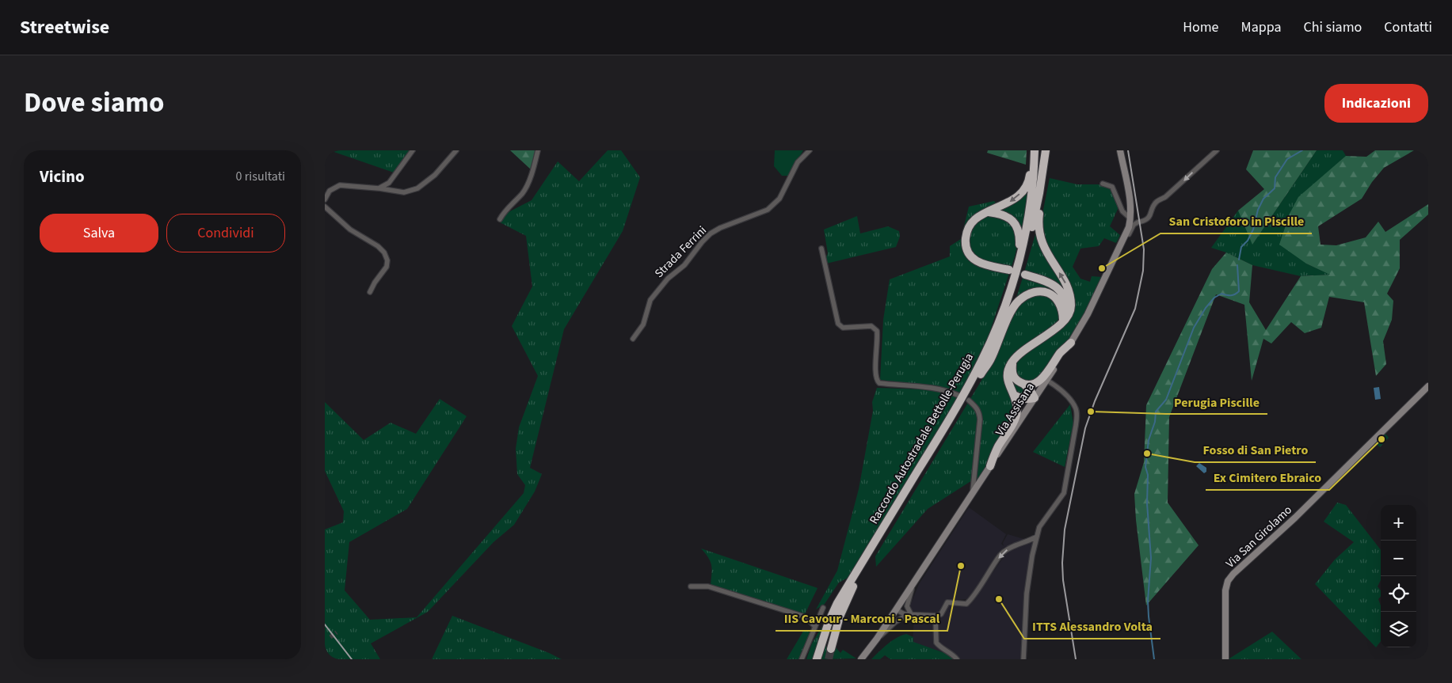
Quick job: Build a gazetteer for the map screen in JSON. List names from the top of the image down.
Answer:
{
  "streets": {
    "highway": ["Raccordo Autostradale Bettolle-Perugia"],
    "main road": ["Via Assisana", "Via San Girolamo"],
    "street": ["Strada Ferrini"]
  },
  "places": [
    "San Cristoforo in Piscille",
    "Perugia Piscille",
    "Ex Cimitero Ebraico",
    "Fosso di San Pietro",
    "IIS Cavour - Marconi - Pascal",
    "ITTS Alessandro Volta"
  ],
  "page": {
    "header": "Streetwise",
    "nav": [
      "Home",
      "Mappa",
      "Chi siamo",
      "Contatti"
    ],
    "title": "Dove siamo",
    "buttons": [
      "Indicazioni",
      ["Salva", "Condividi"]
    ],
    "heading": ["Vicino", "0 risultati"],
    "map_buttons": ["+", "−"]
  }
}
